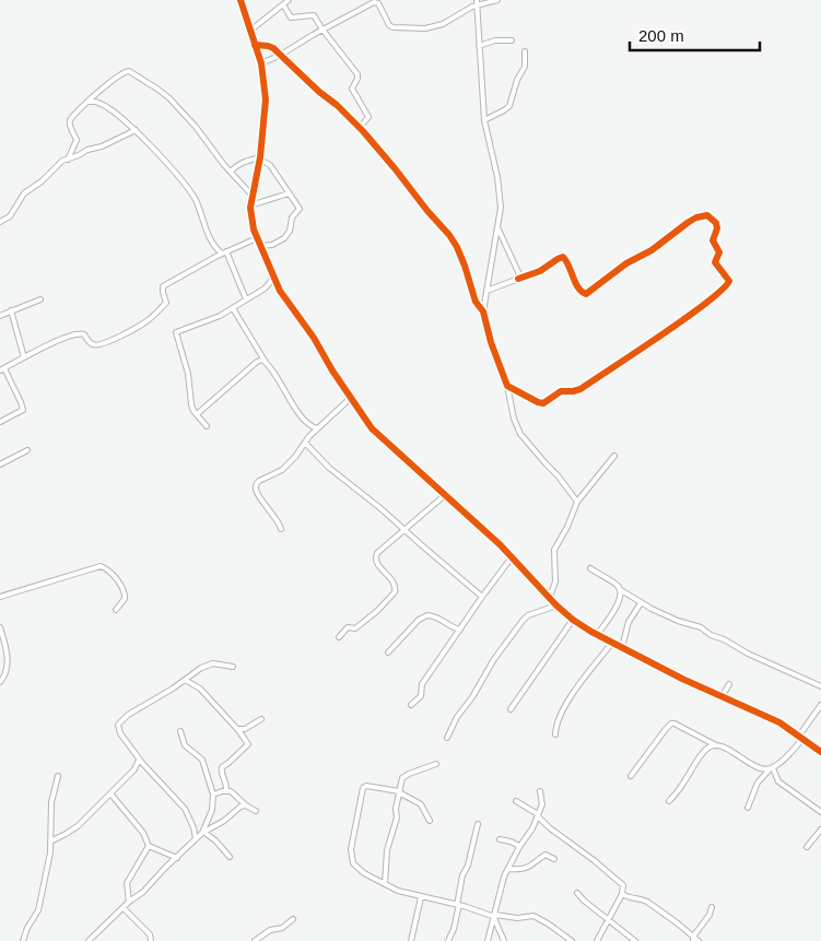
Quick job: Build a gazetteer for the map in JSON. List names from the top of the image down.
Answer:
{
  "scale_bar": "200 m"
}
